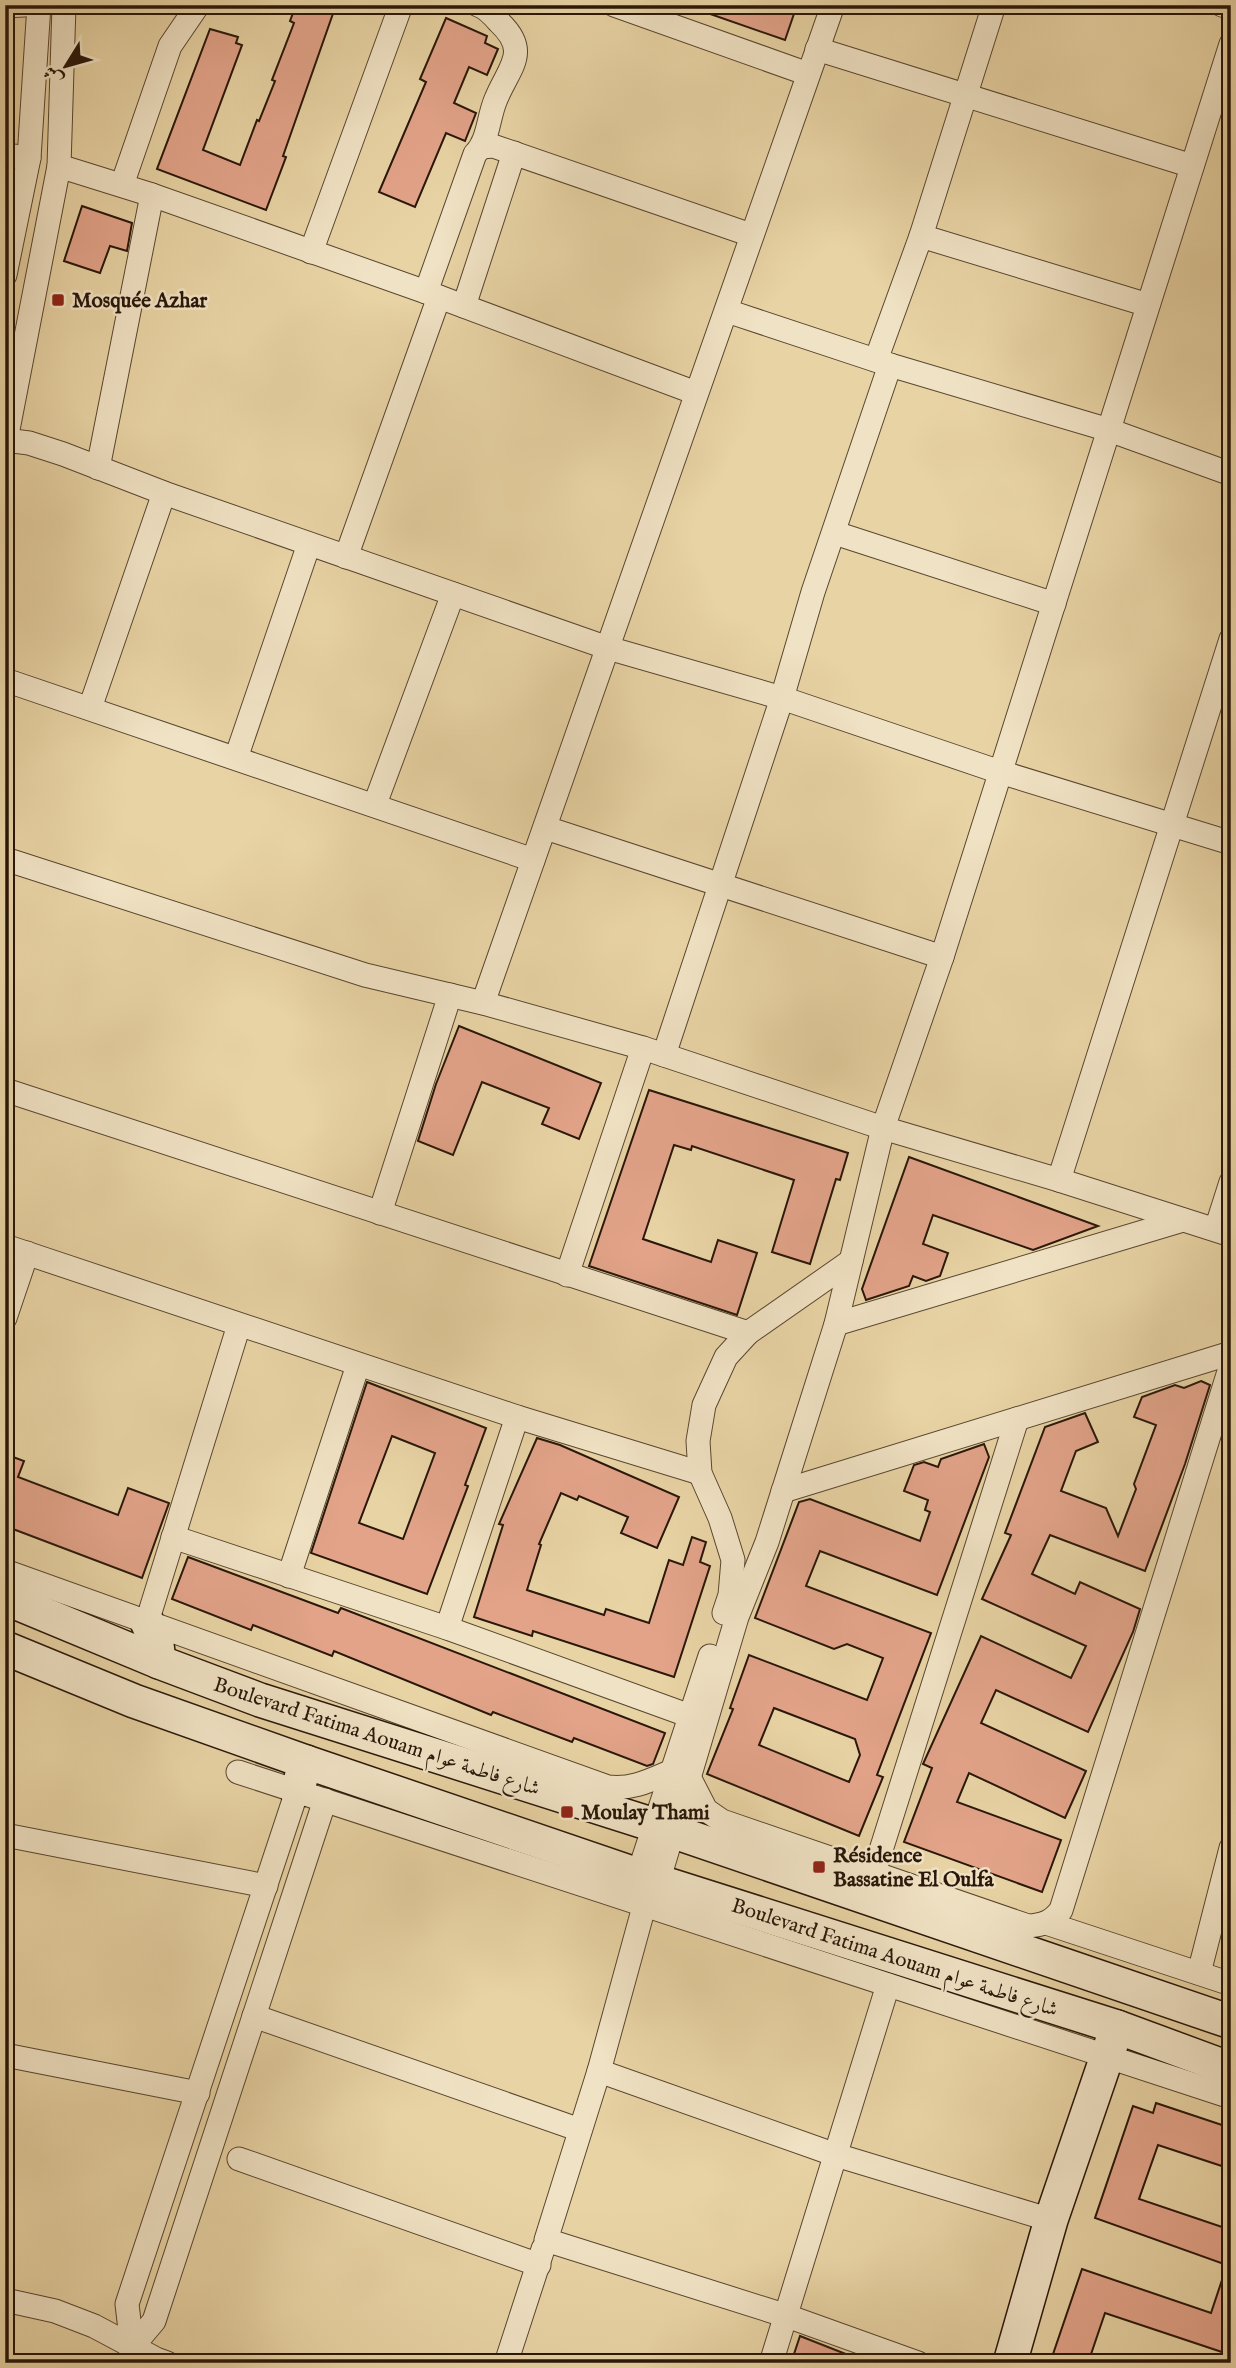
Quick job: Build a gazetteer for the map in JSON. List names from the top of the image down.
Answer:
{
  "streets": {
    "main road": ["Boulevard Fatima Aouam شارع فاطمة عوام"]
  },
  "places": {
    "transit": ["Mosquée Azhar", "Moulay Thami", "Résidence Bassatine El Oulfa"]
  },
  "north": "bottom left"
}
